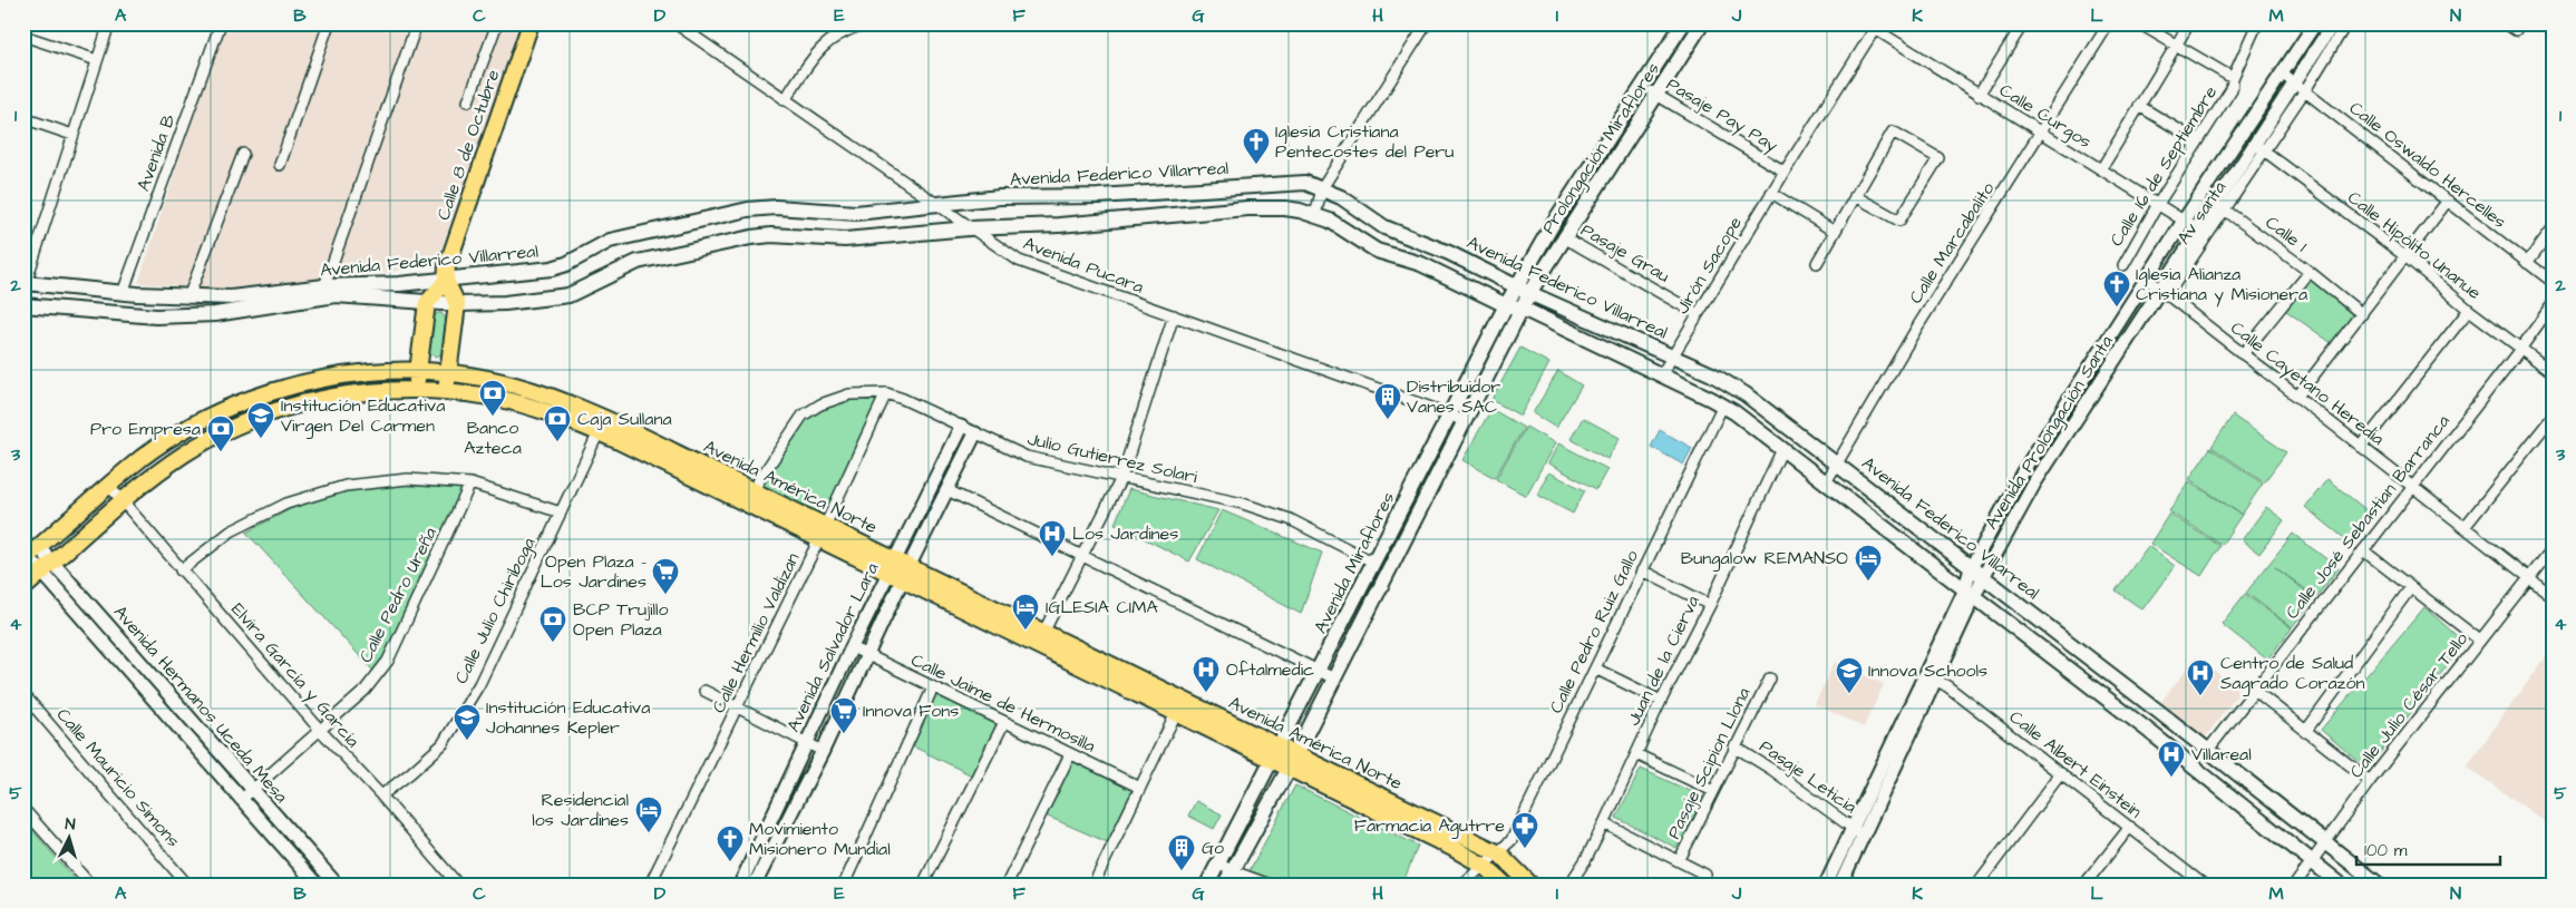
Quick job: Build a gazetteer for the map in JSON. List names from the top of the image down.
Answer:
{
  "streets": {
    "main road": [
      "Calle 8 de Octubre",
      "Prolongación Miraflores",
      "Avenida Federico Villarreal",
      "Avenida América Norte",
      "Avenida Miraflores"
    ],
    "street": [
      "Pasaje Pay Pay",
      "Calle Curgos",
      "Avenida B",
      "Calle Oswaldo Hercelles",
      "Calle 16 de Septiembre",
      "Av santa",
      "Calle 1",
      "Calle Marcabalito",
      "Calle Hipólito Unanue",
      "Pasaje Grau",
      "Avenida Pucara",
      "Jirón Sacope",
      "Calle Cayetano Heredia",
      "Avenida Prolongación Santa",
      "Julio Gutierrez Solari",
      "Calle José Sebastian Barranca",
      "Calle Pedro Ureña",
      "Calle Julio Chiriboga",
      "Calle Pedro Ruiz Gallo",
      "Calle Hermilio Valdizan",
      "Avenida Salvador Lara",
      "Juan de la Cierva",
      "Elvira García y García",
      "Calle Jaime de Hermosilla",
      "Avenida Hermanos Uceda Mesa",
      "Calle Julio César Tello",
      "Pasaje Scipion Llona",
      "Calle Albert Einstein",
      "Pasaje Leticia",
      "Calle Mauricio Simons"
    ]
  },
  "crossings": [
    ["Pasaje Pay Pay", "Prolongación Miraflores"],
    ["Pasaje Pay Pay", "Jirón Sacope"],
    ["Calle Curgos", "Calle 16 de Septiembre"],
    ["Calle Curgos", "Calle Marcabalito"],
    ["Calle Curgos", "Jirón Sacope"],
    ["Calle Curgos", "Avenida Prolongación Santa"],
    ["Calle 8 de Octubre", "Avenida Federico Villarreal"],
    ["Prolongación Miraflores", "Avenida Federico Villarreal"],
    ["Prolongación Miraflores", "Pasaje Grau"],
    ["Prolongación Miraflores", "Avenida Miraflores"],
    ["Avenida B", "Avenida Federico Villarreal"],
    ["Calle Oswaldo Hercelles", "Avenida Prolongación Santa"],
    ["Avenida Federico Villarreal", "Calle Marcabalito"],
    ["Avenida Federico Villarreal", "Avenida Pucara"],
    ["Avenida Federico Villarreal", "Jirón Sacope"],
    ["Avenida Federico Villarreal", "Avenida Prolongación Santa"],
    ["Avenida Federico Villarreal", "Calle José Sebastian Barranca"],
    ["Avenida Federico Villarreal", "Avenida Miraflores"],
    ["Avenida Federico Villarreal", "Calle Julio César Tello"],
    ["Av santa", "Calle 1"],
    ["Av santa", "Calle Cayetano Heredia"],
    ["Av santa", "Avenida Prolongación Santa"],
    ["Calle 1", "Avenida Prolongación Santa"],
    ["Calle Hipólito Unanue", "Avenida Prolongación Santa"],
    ["Calle Hipólito Unanue", "Calle José Sebastian Barranca"],
    ["Pasaje Grau", "Jirón Sacope"],
    ["Avenida Pucara", "Avenida Miraflores"],
    ["Calle Cayetano Heredia", "Avenida Prolongación Santa"],
    ["Calle Cayetano Heredia", "Calle José Sebastian Barranca"],
    ["Calle Cayetano Heredia", "Calle Julio César Tello"],
    ["Avenida Prolongación Santa", "Calle Albert Einstein"],
    ["Avenida Prolongación Santa", "Pasaje Leticia"],
    ["Julio Gutierrez Solari", "Avenida América Norte"],
    ["Julio Gutierrez Solari", "Avenida Miraflores"],
    ["Julio Gutierrez Solari", "Calle Hermilio Valdizan"],
    ["Julio Gutierrez Solari", "Avenida Salvador Lara"],
    ["Avenida América Norte", "Avenida Miraflores"],
    ["Avenida América Norte", "Calle Julio Chiriboga"],
    ["Avenida América Norte", "Calle Pedro Ruiz Gallo"],
    ["Avenida América Norte", "Calle Hermilio Valdizan"],
    ["Avenida América Norte", "Avenida Salvador Lara"],
    ["Avenida América Norte", "Elvira García y García"],
    ["Avenida América Norte", "Avenida Hermanos Uceda Mesa"],
    ["Calle Pedro Ureña", "Elvira García y García"],
    ["Calle Pedro Ureña", "Avenida Hermanos Uceda Mesa"],
    ["Calle Julio Chiriboga", "Elvira García y García"],
    ["Avenida Salvador Lara", "Calle Jaime de Hermosilla"],
    ["Pasaje Scipion Llona", "Pasaje Leticia"]
  ],
  "places": {
    "church": ["Iglesia Cristiana Pentecostes del Peru", "Iglesia Alianza Cristiana y Misionera", "Movimiento Misionero Mundial"],
    "bank": [
      "Banco Azteca",
      "Caja Sullana",
      "Pro Empresa",
      "BCP Trujillo Open Plaza"
    ],
    "building": ["Distribuidor Vanes SAC", "Go"],
    "school or university": ["Institución Educativa Virgen Del Carmen", "Innova Schools", "Institución Educativa Johannes Kepler"],
    "hospital": [
      "Los Jardines",
      "Oftalmedic",
      "Centro de Salud Sagrado Corazón",
      "Villareal"
    ],
    "hotel": ["Bungalow REMANSO", "IGLESIA CIMA", "Residencial los Jardines"],
    "supermarket": ["Open Plaza - Los Jardines", "Innova Fons"],
    "pharmacy": ["Farmacia Agutrre"]
  },
  "scale_bar": "100 m",
  "north": "top",
  "grid": {
    "columns": [
      "A",
      "B",
      "C",
      "D",
      "E",
      "F",
      "G",
      "H",
      "I",
      "J",
      "K",
      "L",
      "M",
      "N"
    ],
    "rows": [
      "1",
      "2",
      "3",
      "4",
      "5"
    ]
  }
}
